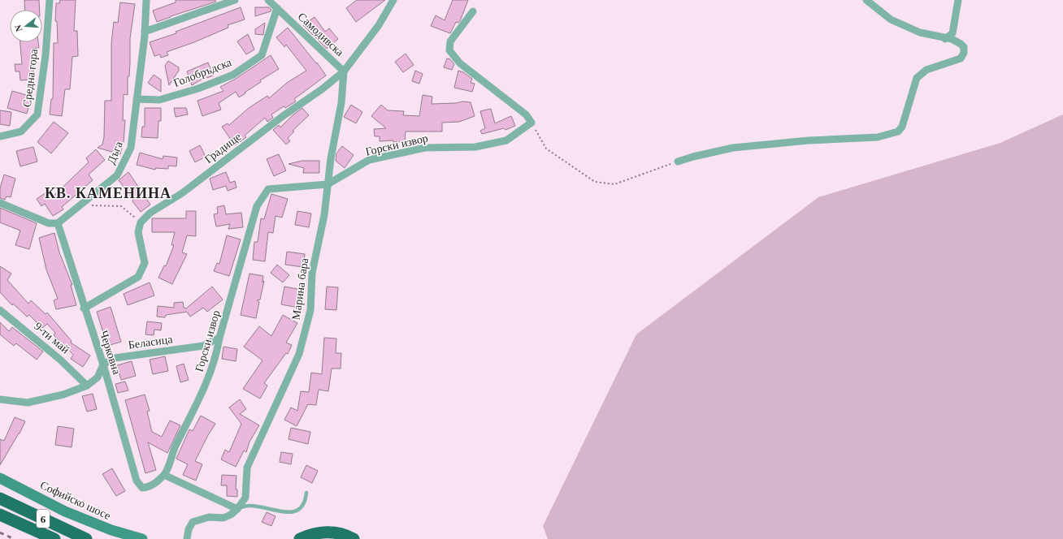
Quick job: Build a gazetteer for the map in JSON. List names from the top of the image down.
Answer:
{
  "streets": {
    "highway": ["6"],
    "main road": ["Софийско шосе"],
    "street": [
      "Самодивска",
      "Голобръдска",
      "Средна гора",
      "Горски извор",
      "Градище",
      "Дъга",
      "Марина бара",
      "9-ти май",
      "Беласица",
      "Черковна"
    ]
  },
  "crossings": [
    ["Самодивска", "Голобръдска"],
    ["Самодивска", "Градище"],
    ["Самодивска", "Марина бара"],
    ["Голобръдска", "Дъга"],
    ["Горски извор", "Марина бара"],
    ["Горски извор", "Беласица"],
    ["Горски извор", "Черковна"],
    ["Градище", "Марина бара"],
    ["Дъга", "Черковна"],
    ["Беласица", "Черковна"]
  ],
  "districts": ["КВ. КАМЕНИНА"],
  "north": "left"
}
